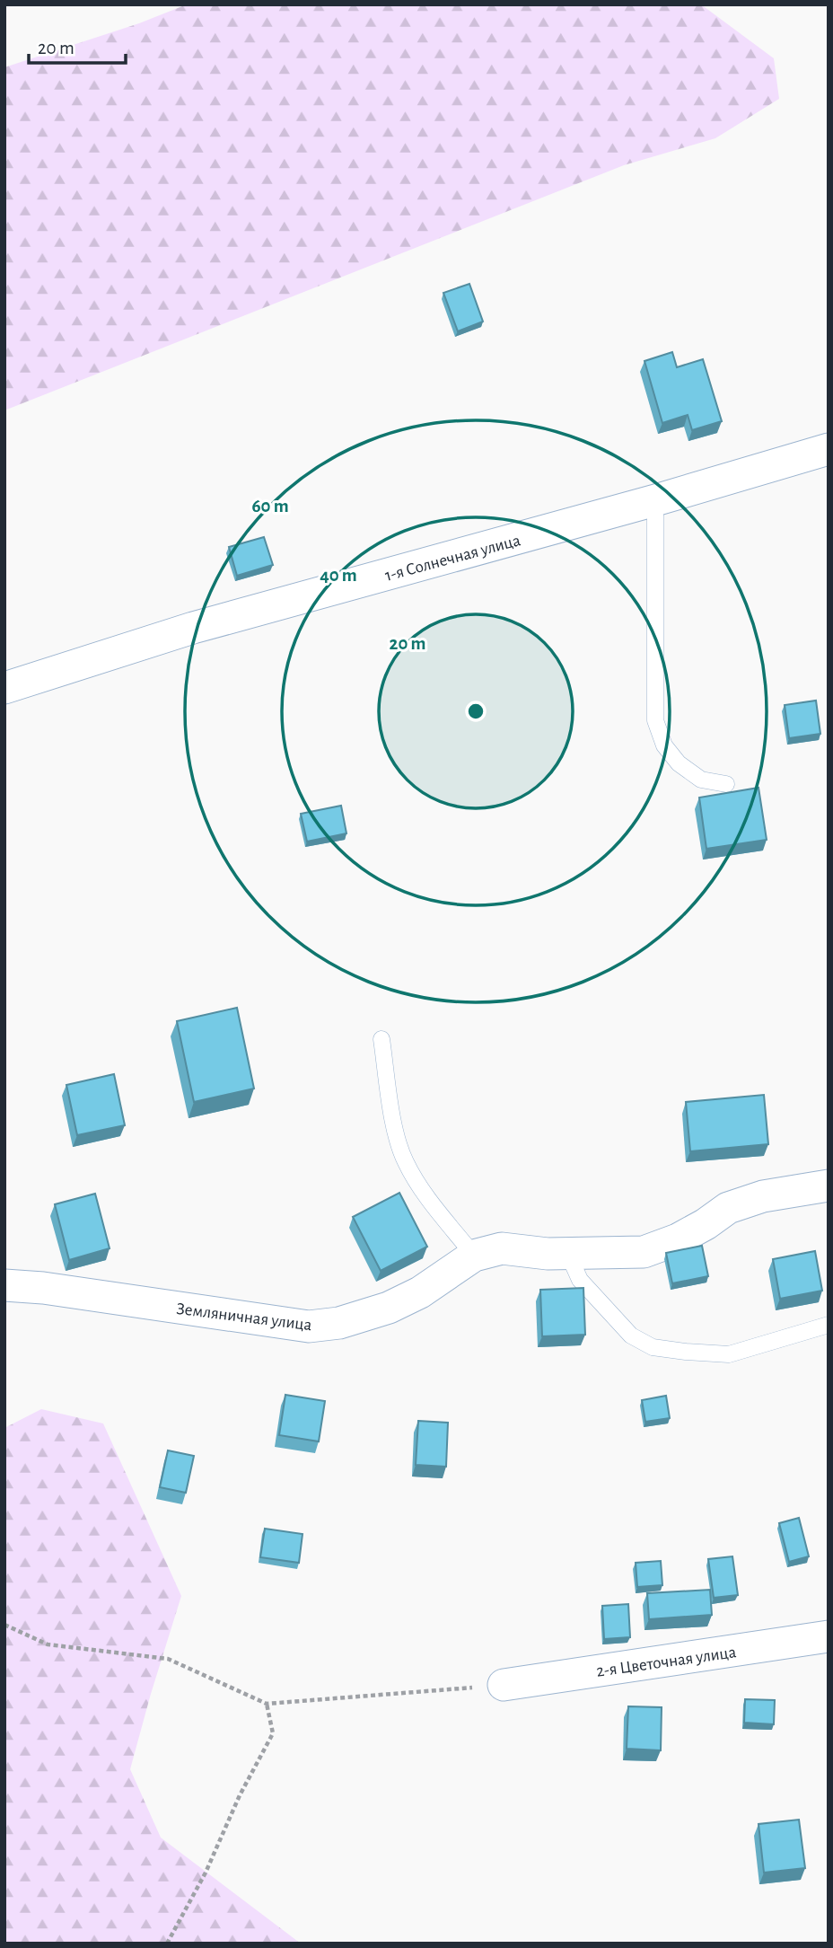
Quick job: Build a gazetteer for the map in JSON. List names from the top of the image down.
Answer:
{
  "streets": {
    "street": ["1-я Солнечная улица", "Земляничная улица", "2-я Цветочная улица"]
  },
  "scale_bar": "20 m",
  "rings": ["60 m", "40 m", "20 m"]
}
